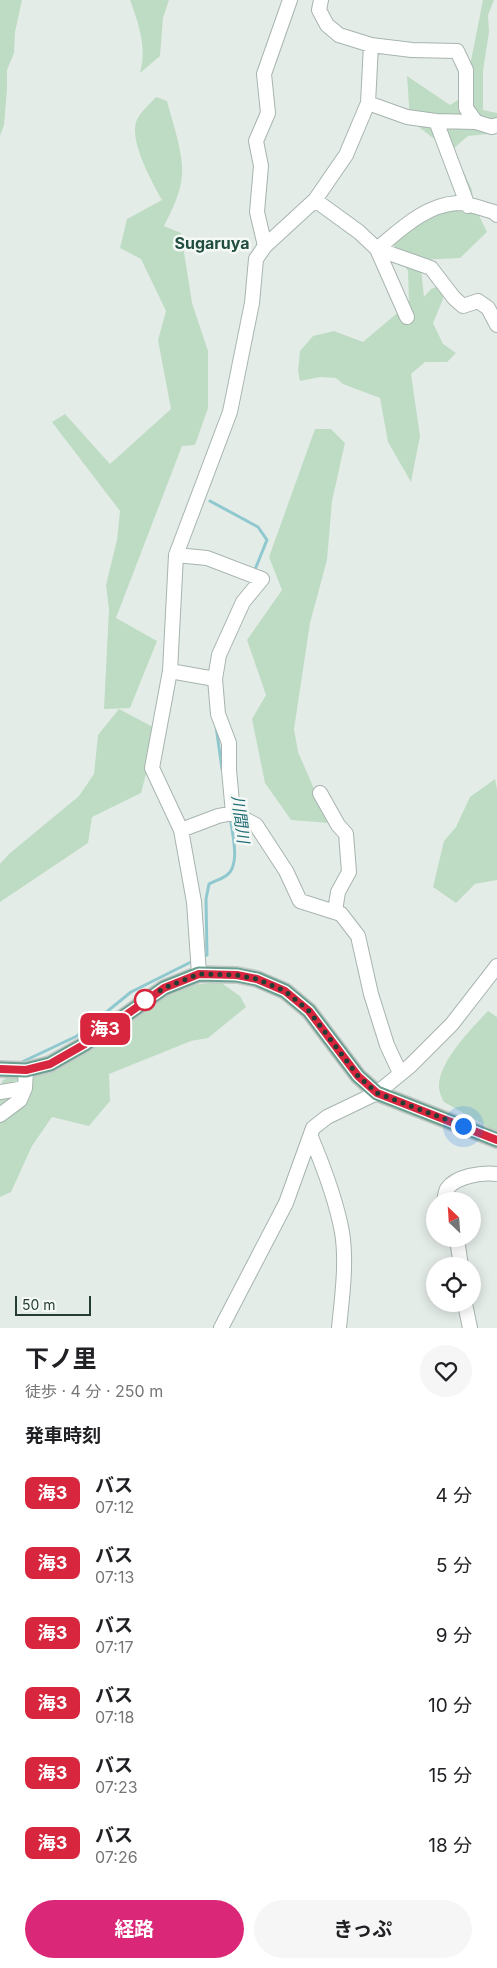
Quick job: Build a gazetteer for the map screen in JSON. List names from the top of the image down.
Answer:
{
  "districts": ["Sugaruya"],
  "water": ["川間川"],
  "lines": ["bus line 海3"],
  "scale_bar": "50 m",
  "north": "top left",
  "page": {
    "on_map": "海3",
    "scale": "50 m",
    "heading": [
      ["下ノ里", "徒歩 · 4 分 · 250 m"],
      "発車時刻"
    ],
    "list": [
      {
        "mark": "海3",
        "name": "バス",
        "note": "07:12",
        "value": "4 分"
      },
      {
        "mark": "海3",
        "name": "バス",
        "note": "07:13",
        "value": "5 分"
      },
      {
        "mark": "海3",
        "name": "バス",
        "note": "07:17",
        "value": "9 分"
      },
      {
        "mark": "海3",
        "name": "バス",
        "note": "07:18",
        "value": "10 分"
      },
      {
        "mark": "海3",
        "name": "バス",
        "note": "07:23",
        "value": "15 分"
      },
      {
        "mark": "海3",
        "name": "バス",
        "note": "07:26",
        "value": "18 分"
      }
    ],
    "buttons": ["経路", "きっぷ"]
  }
}
